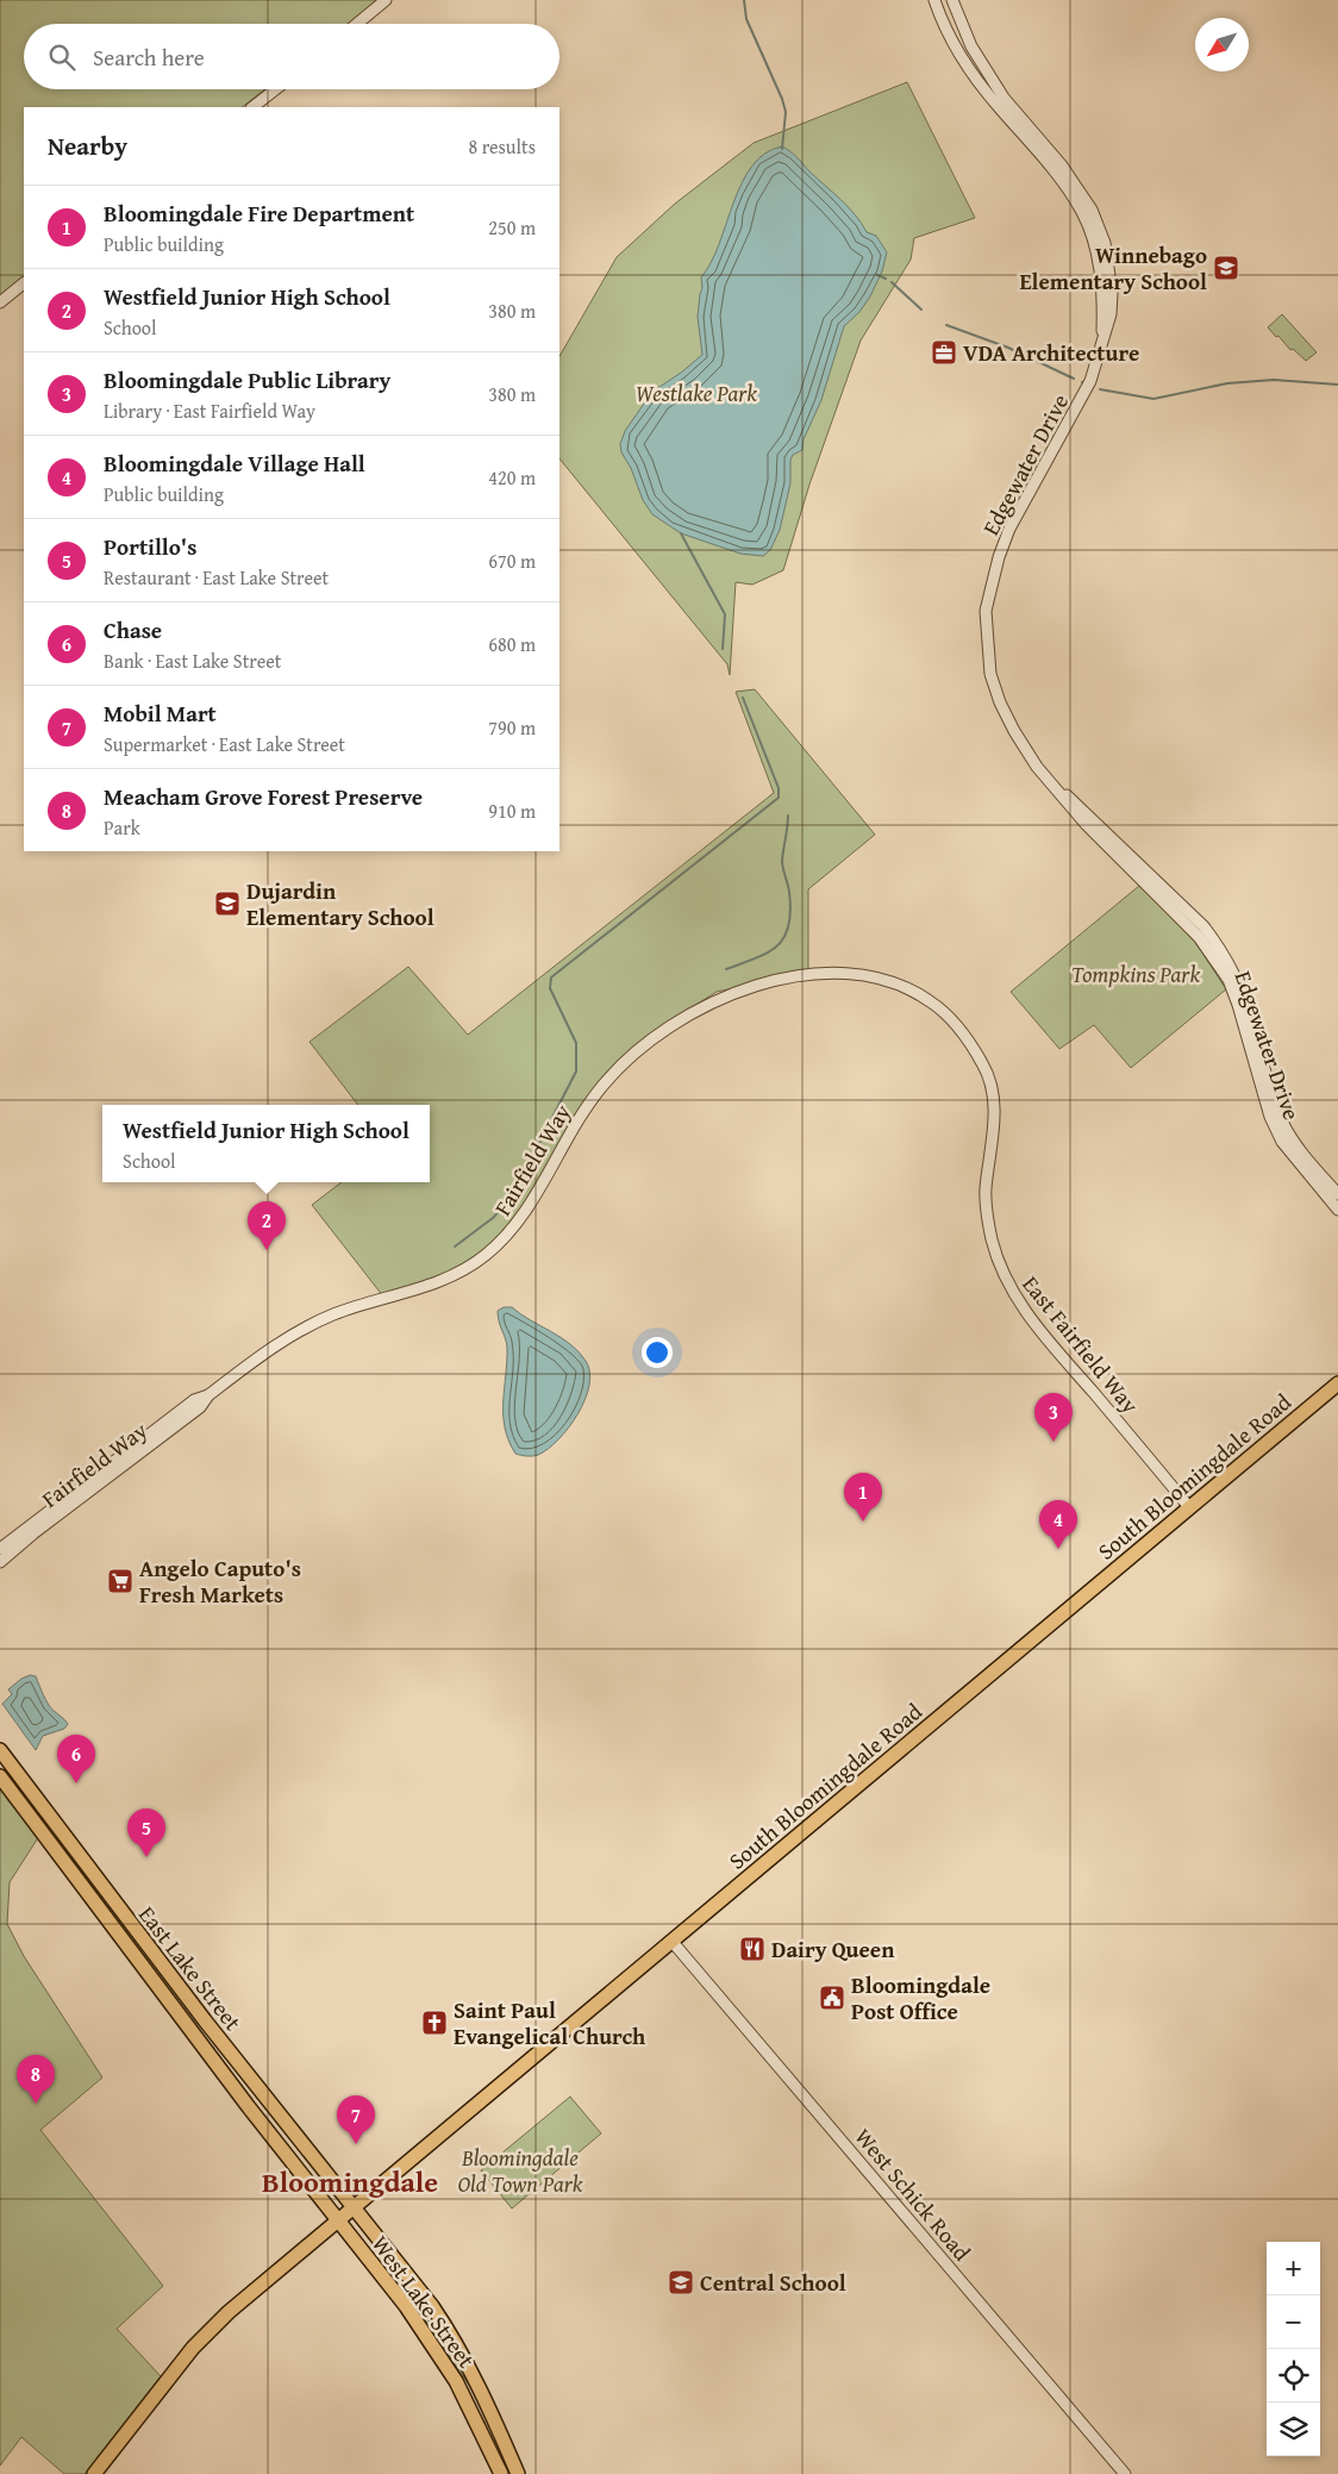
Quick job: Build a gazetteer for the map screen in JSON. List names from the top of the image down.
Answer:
{
  "streets": {
    "main road": ["South Bloomingdale Road", "East Lake Street", "West Lake Street"],
    "street": [
      "Edgewater Drive",
      "Fairfield Way",
      "East Fairfield Way",
      "West Schick Road"
    ]
  },
  "crossings": [
    ["Fairfield Way", "East Fairfield Way"],
    ["East Fairfield Way", "South Bloomingdale Road"],
    ["South Bloomingdale Road", "East Lake Street"],
    ["South Bloomingdale Road", "West Schick Road"],
    ["South Bloomingdale Road", "West Lake Street"],
    ["East Lake Street", "West Lake Street"]
  ],
  "districts": ["Bloomingdale"],
  "parks": ["Westlake Park", "Tompkins Park", "Bloomingdale Old Town Park"],
  "places": {
    "school or university": ["Winnebago Elementary School", "Dujardin Elementary School", "Central School"],
    "office": ["VDA Architecture"],
    "supermarket": ["Angelo Caputo's Fresh Markets"],
    "restaurant": ["Dairy Queen"],
    "public building": ["Bloomingdale Post Office"],
    "church": ["Saint Paul Evangelical Church"]
  },
  "north": "bottom left",
  "page": {
    "search": "Search here",
    "heading": ["Nearby", "8 results"],
    "list": [
      {
        "mark": "1",
        "name": "Bloomingdale Fire Department",
        "note": "Public building",
        "value": "250 m"
      },
      {
        "mark": "2",
        "name": "Westfield Junior High School",
        "note": "School",
        "value": "380 m"
      },
      {
        "mark": "3",
        "name": "Bloomingdale Public Library",
        "note": "Library · East Fairfield Way",
        "value": "380 m"
      },
      {
        "mark": "4",
        "name": "Bloomingdale Village Hall",
        "note": "Public building",
        "value": "420 m"
      },
      {
        "mark": "5",
        "name": "Portillo's",
        "note": "Restaurant · East Lake Street",
        "value": "670 m"
      },
      {
        "mark": "6",
        "name": "Chase",
        "note": "Bank · East Lake Street",
        "value": "680 m"
      },
      {
        "mark": "7",
        "name": "Mobil Mart",
        "note": "Supermarket · East Lake Street",
        "value": "790 m"
      },
      {
        "mark": "8",
        "name": "Meacham Grove Forest Preserve",
        "note": "Park",
        "value": "910 m"
      }
    ],
    "popup": ["Westfield Junior High School", "School"],
    "pins": [
      "2",
      "3",
      "1",
      "4",
      "6",
      "5",
      "8",
      "7"
    ],
    "map_buttons": ["+", "−"]
  }
}
